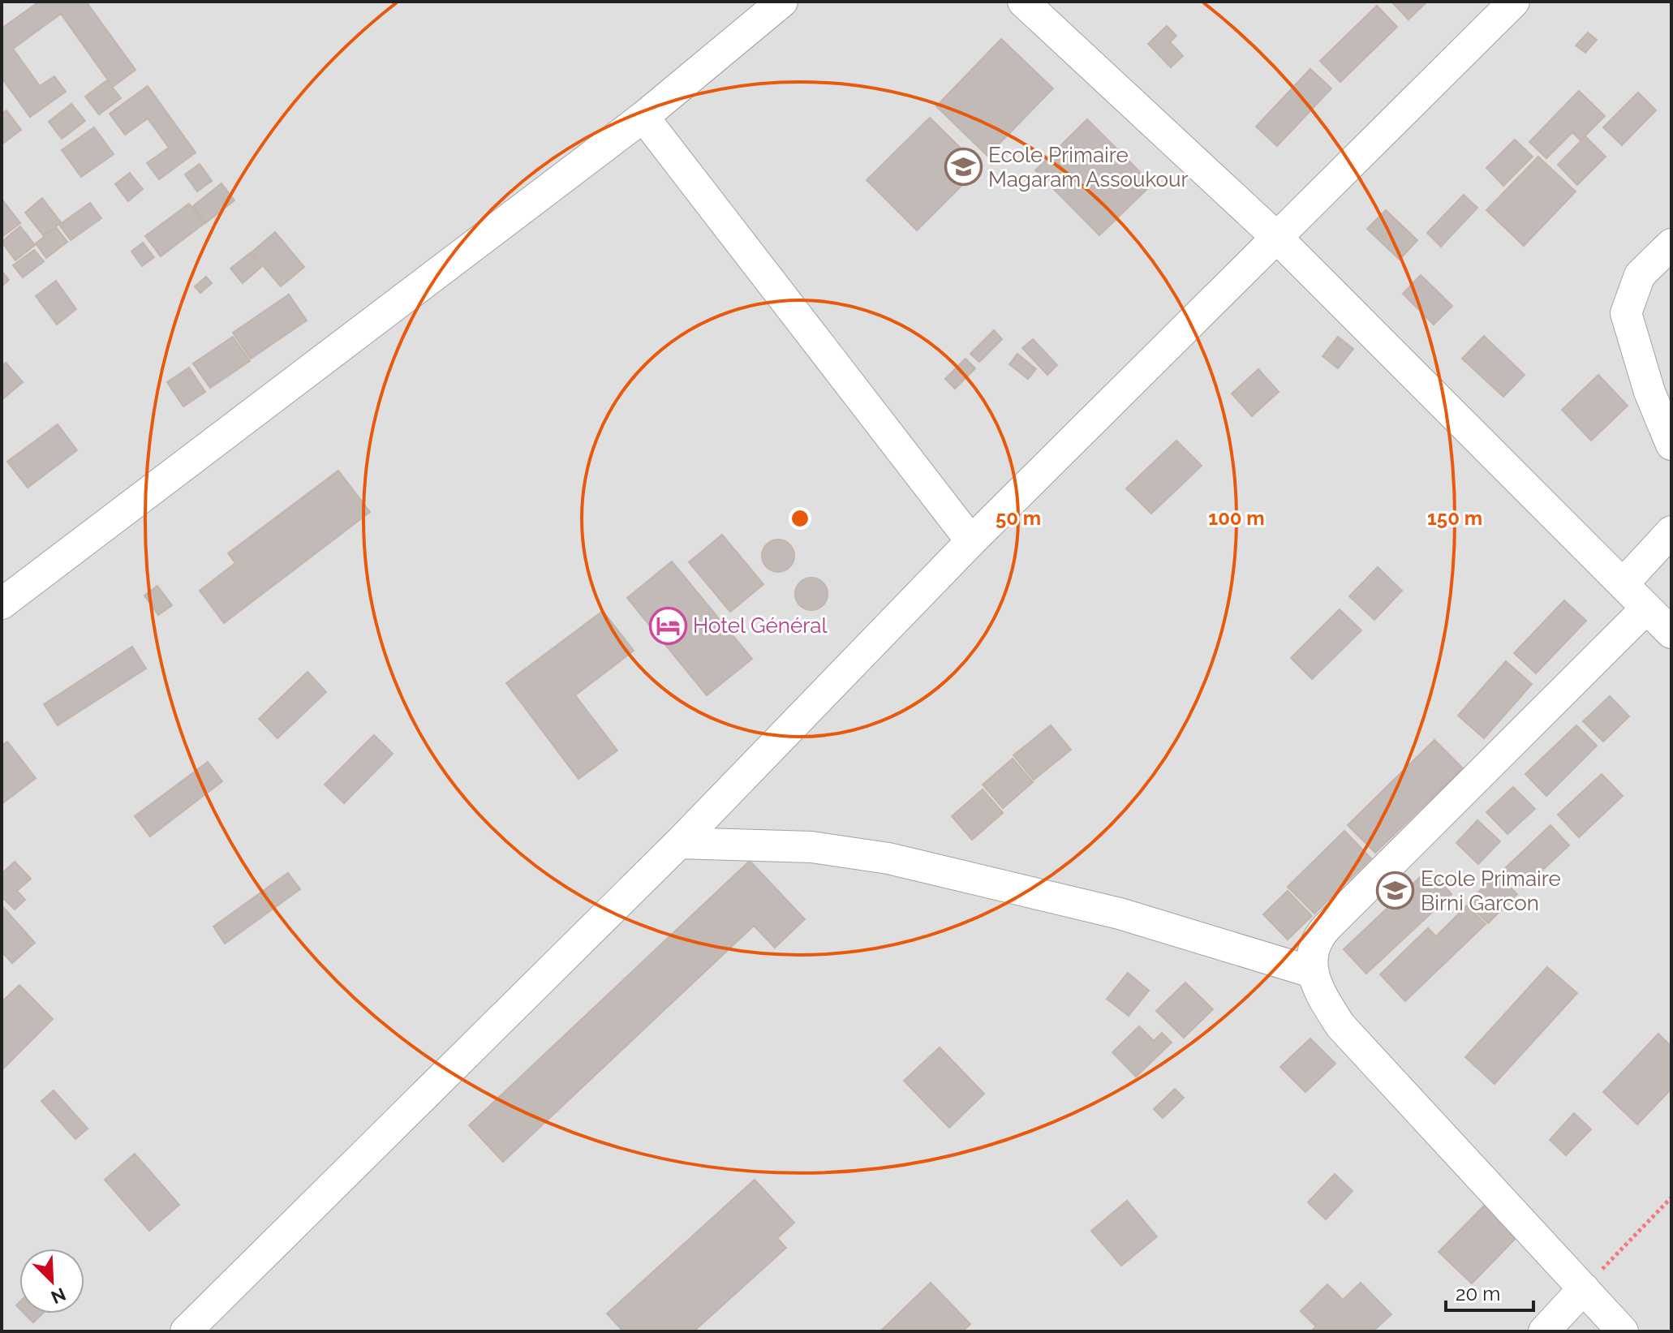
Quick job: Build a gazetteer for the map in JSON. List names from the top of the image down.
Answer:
{
  "places": {
    "school or university": ["Ecole Primaire Magaram Assoukour", "Ecole Primaire Birni Garcon"],
    "hotel": ["Hotel Général"]
  },
  "scale_bar": "20 m",
  "north": "bottom right",
  "rings": ["50 m", "100 m", "150 m"]
}
